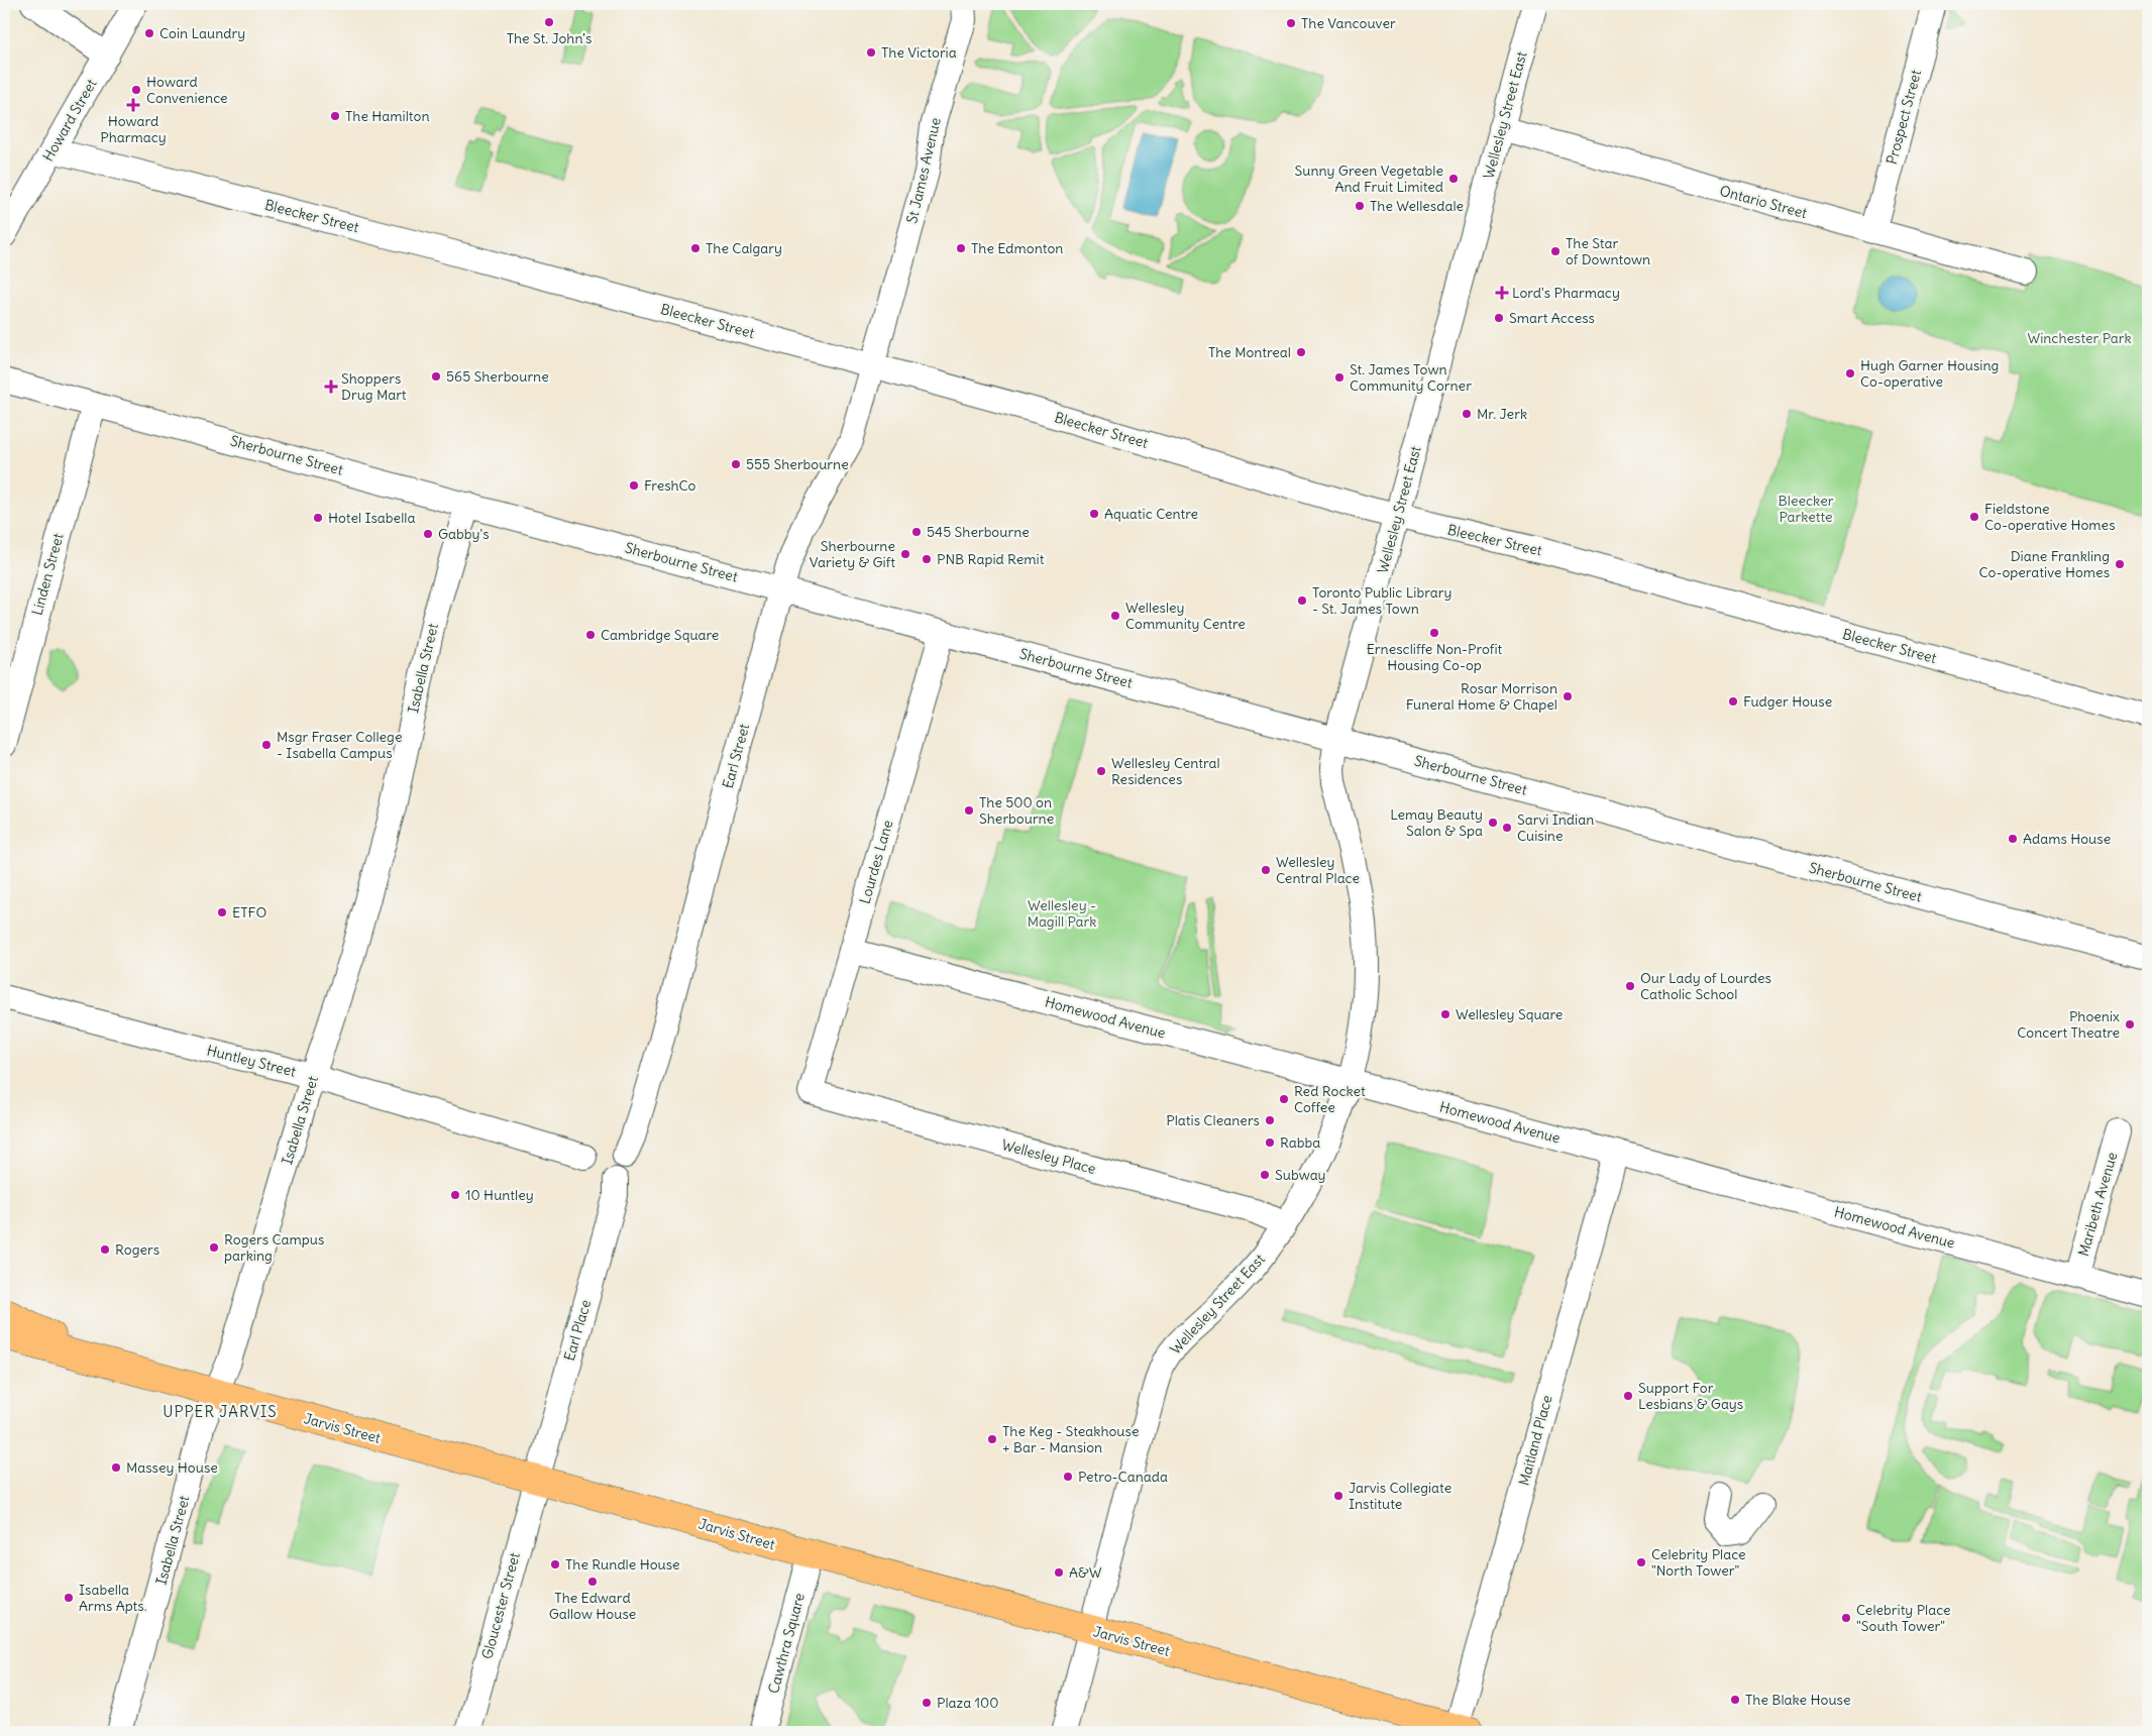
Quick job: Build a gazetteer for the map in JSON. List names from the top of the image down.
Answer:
{
  "streets": {
    "main road": ["Jarvis Street"],
    "street": [
      "Wellesley Street East",
      "Prospect Street",
      "Howard Street",
      "St James Avenue",
      "Ontario Street",
      "Bleecker Street",
      "Sherbourne Street",
      "Linden Street",
      "Isabella Street",
      "Earl Street",
      "Lourdes Lane",
      "Homewood Avenue",
      "Huntley Street",
      "Wellesley Place",
      "Maribeth Avenue",
      "Earl Place",
      "Maitland Place",
      "Gloucester Street",
      "Cawthra Square"
    ]
  },
  "crossings": [
    ["Wellesley Street East", "Ontario Street"],
    ["Wellesley Street East", "Bleecker Street"],
    ["Wellesley Street East", "Sherbourne Street"],
    ["Wellesley Street East", "Homewood Avenue"],
    ["Wellesley Street East", "Wellesley Place"],
    ["Wellesley Street East", "Jarvis Street"],
    ["Prospect Street", "Ontario Street"],
    ["Howard Street", "Bleecker Street"],
    ["St James Avenue", "Bleecker Street"],
    ["St James Avenue", "Earl Street"],
    ["Bleecker Street", "Earl Street"],
    ["Sherbourne Street", "Linden Street"],
    ["Sherbourne Street", "Isabella Street"],
    ["Sherbourne Street", "Earl Street"],
    ["Sherbourne Street", "Lourdes Lane"],
    ["Isabella Street", "Huntley Street"],
    ["Isabella Street", "Jarvis Street"],
    ["Lourdes Lane", "Homewood Avenue"],
    ["Lourdes Lane", "Wellesley Place"],
    ["Homewood Avenue", "Maribeth Avenue"],
    ["Homewood Avenue", "Maitland Place"],
    ["Earl Place", "Jarvis Street"],
    ["Earl Place", "Gloucester Street"],
    ["Jarvis Street", "Maitland Place"],
    ["Jarvis Street", "Gloucester Street"],
    ["Jarvis Street", "Cawthra Square"]
  ],
  "districts": ["UPPER JARVIS"],
  "parks": ["Winchester Park", "Bleecker Parkette", "Wellesley - Magill Park"],
  "places": {
    "other": [
      "The St. John's",
      "The Vancouver",
      "Coin Laundry",
      "The Victoria",
      "Howard Convenience",
      "The Hamilton",
      "Sunny Green Vegetable And Fruit Limited",
      "The Wellesdale",
      "The Calgary",
      "The Edmonton",
      "The Star of Downtown",
      "Smart Access",
      "The Montreal",
      "Hugh Garner Housing Co-operative",
      "565 Sherbourne",
      "St. James Town Community Corner",
      "Mr. Jerk",
      "555 Sherbourne",
      "FreshCo",
      "Aquatic Centre",
      "Fieldstone Co-operative Homes",
      "Hotel Isabella",
      "545 Sherbourne",
      "Gabby's",
      "Sherbourne Variety & Gift",
      "PNB Rapid Remit",
      "Diane Frankling Co-operative Homes",
      "Toronto Public Library - St. James Town",
      "Wellesley Community Centre",
      "Ernescliffe Non-Profit Housing Co-op",
      "Cambridge Square",
      "Rosar Morrison Funeral Home & Chapel",
      "Fudger House",
      "Msgr Fraser College - Isabella Campus",
      "Wellesley Central Residences",
      "The 500 on Sherbourne",
      "Lemay Beauty Salon & Spa",
      "Sarvi Indian Cuisine",
      "Adams House",
      "Wellesley Central Place",
      "ETFO",
      "Our Lady of Lourdes Catholic School",
      "Wellesley Square",
      "Phoenix Concert Theatre",
      "Red Rocket Coffee",
      "Platis Cleaners",
      "Rabba",
      "Subway",
      "10 Huntley",
      "Rogers Campus parking",
      "Rogers",
      "Support For Lesbians & Gays",
      "The Keg - Steakhouse + Bar - Mansion",
      "Massey House",
      "Petro-Canada",
      "Jarvis Collegiate Institute",
      "Celebrity Place \"North Tower\"",
      "The Rundle House",
      "A&W",
      "The Edward Gallow House",
      "Isabella Arms Apts.",
      "Celebrity Place \"South Tower\"",
      "The Blake House",
      "Plaza 100"
    ],
    "health": ["Howard Pharmacy", "Lord's Pharmacy", "Shoppers Drug Mart"]
  }
}
